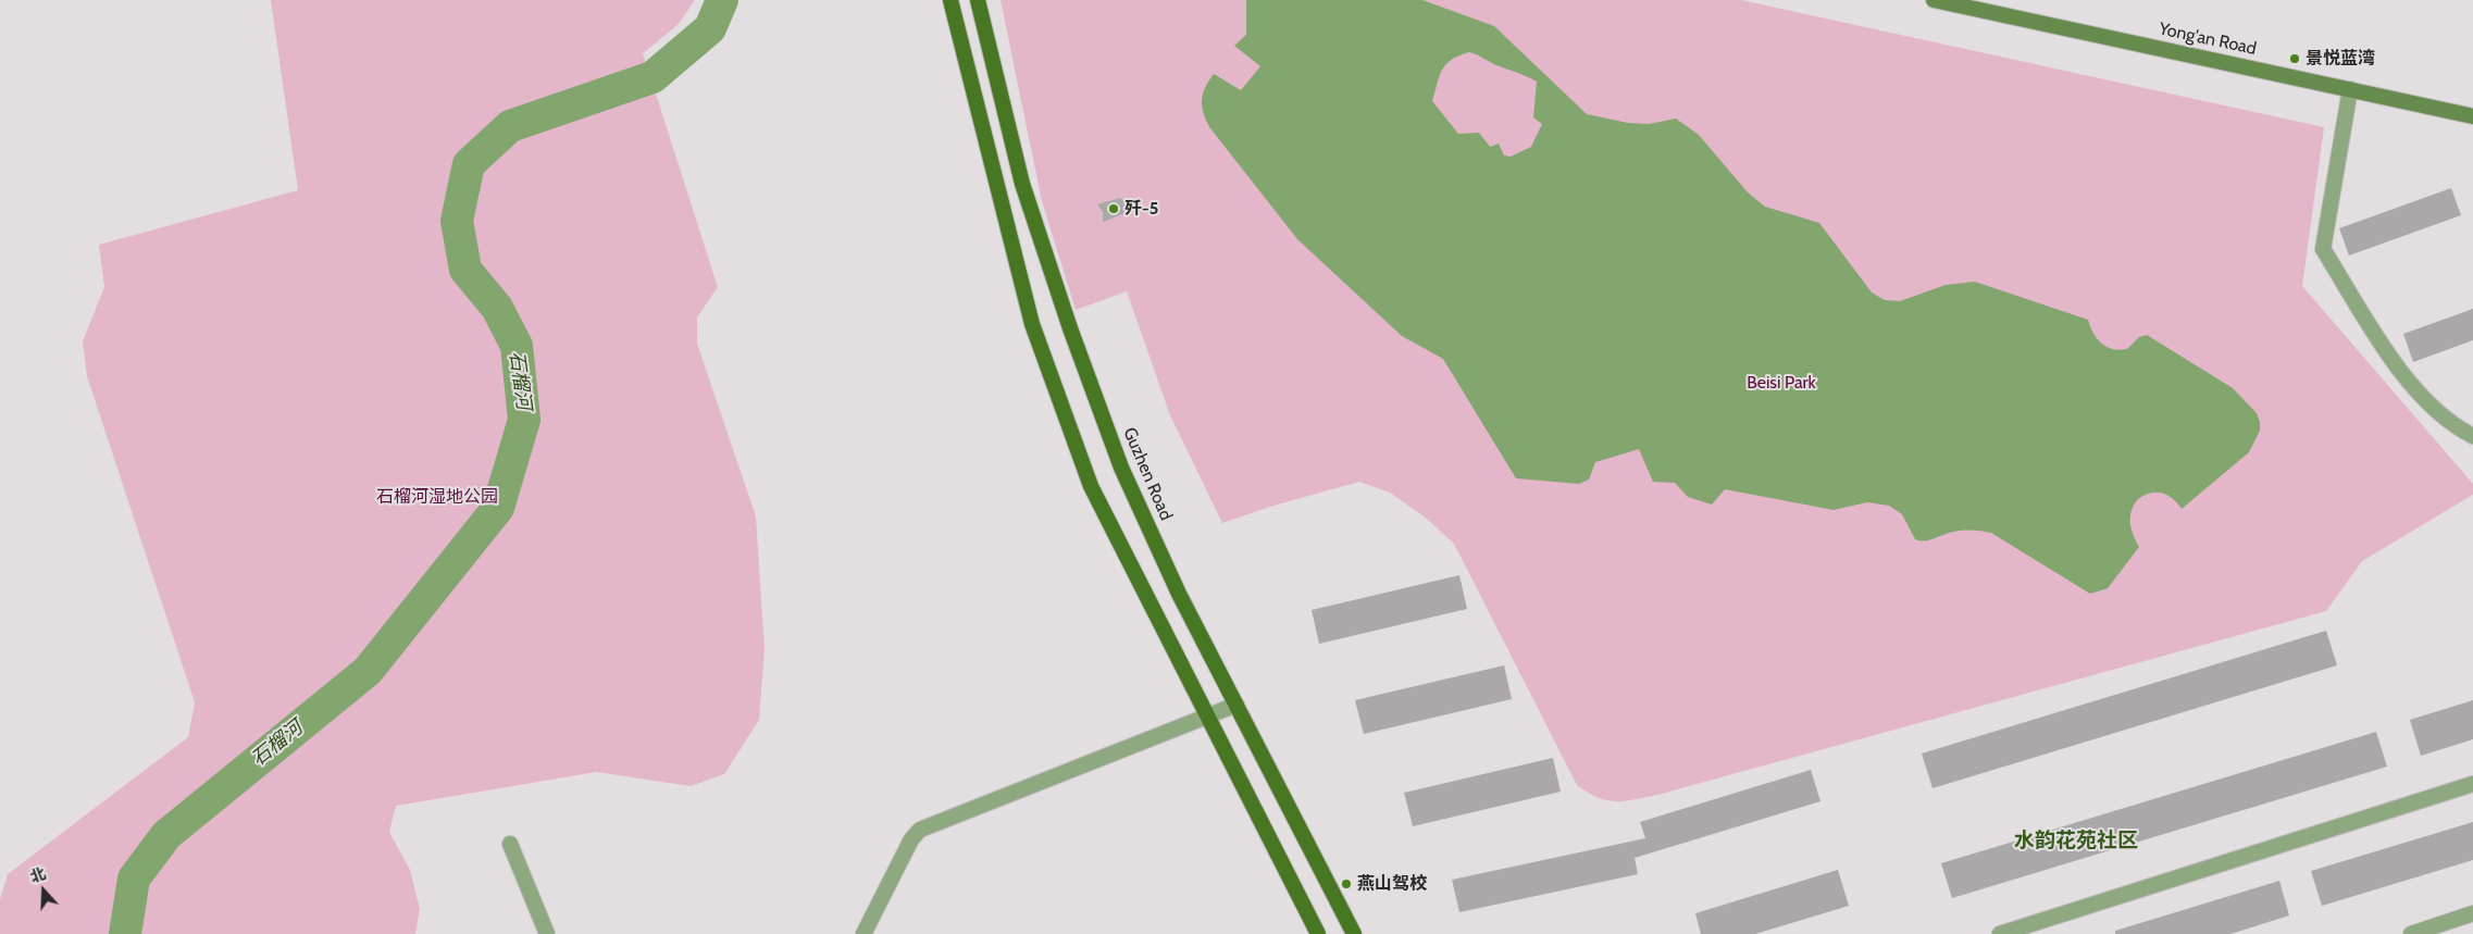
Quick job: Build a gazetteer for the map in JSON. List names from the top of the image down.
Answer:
{
  "streets": {
    "main road": ["Yong'an Road", "Guzhen Road"]
  },
  "districts": ["水韵花苑社区"],
  "water": ["石榴河"],
  "parks": ["Beisi Park", "石榴河湿地公园"],
  "places": ["景悦蓝湾", "歼-5", "燕山驾校"],
  "north": "top"
}
